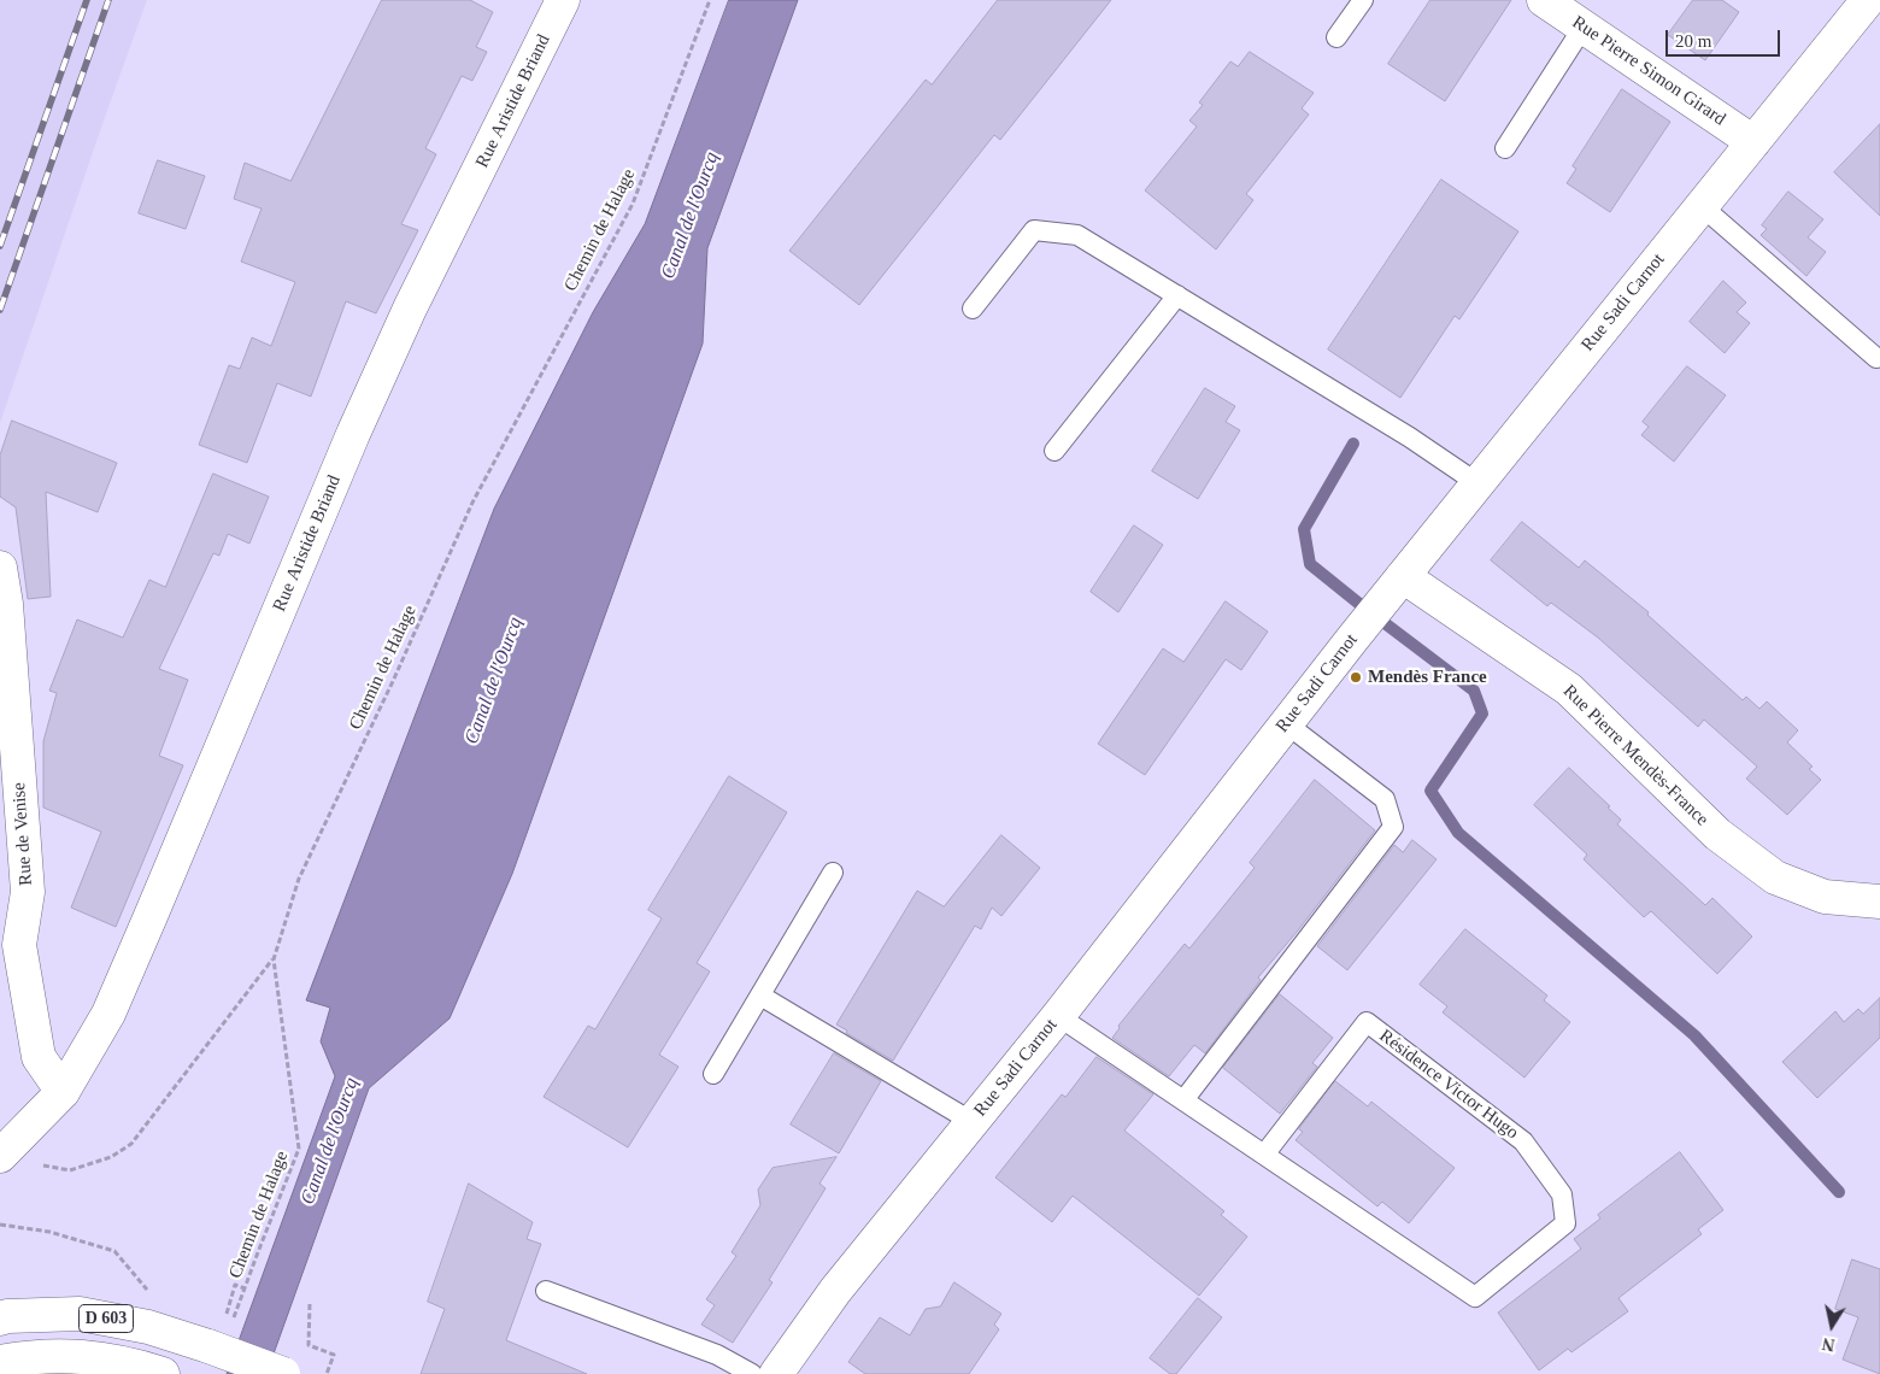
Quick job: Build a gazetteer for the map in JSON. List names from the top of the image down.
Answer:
{
  "streets": {
    "street": [
      "Rue Pierre Simon Girard",
      "Rue Aristide Briand",
      "Rue Sadi Carnot",
      "Rue Pierre Mendès-France",
      "Rue de Venise",
      "D 603"
    ],
    "lane": ["Résidence Victor Hugo"],
    "path": ["Chemin de Halage"]
  },
  "crossings": [
    ["Rue Pierre Simon Girard", "Rue Sadi Carnot"],
    ["Rue Aristide Briand", "Rue de Venise"],
    ["Chemin de Halage", "D 603"],
    ["Rue Sadi Carnot", "Rue Pierre Mendès-France"],
    ["Rue Sadi Carnot", "Résidence Victor Hugo"]
  ],
  "water": ["Canal de l'Ourcq"],
  "places": ["Mendès France"],
  "scale_bar": "20 m",
  "north": "bottom"
}
